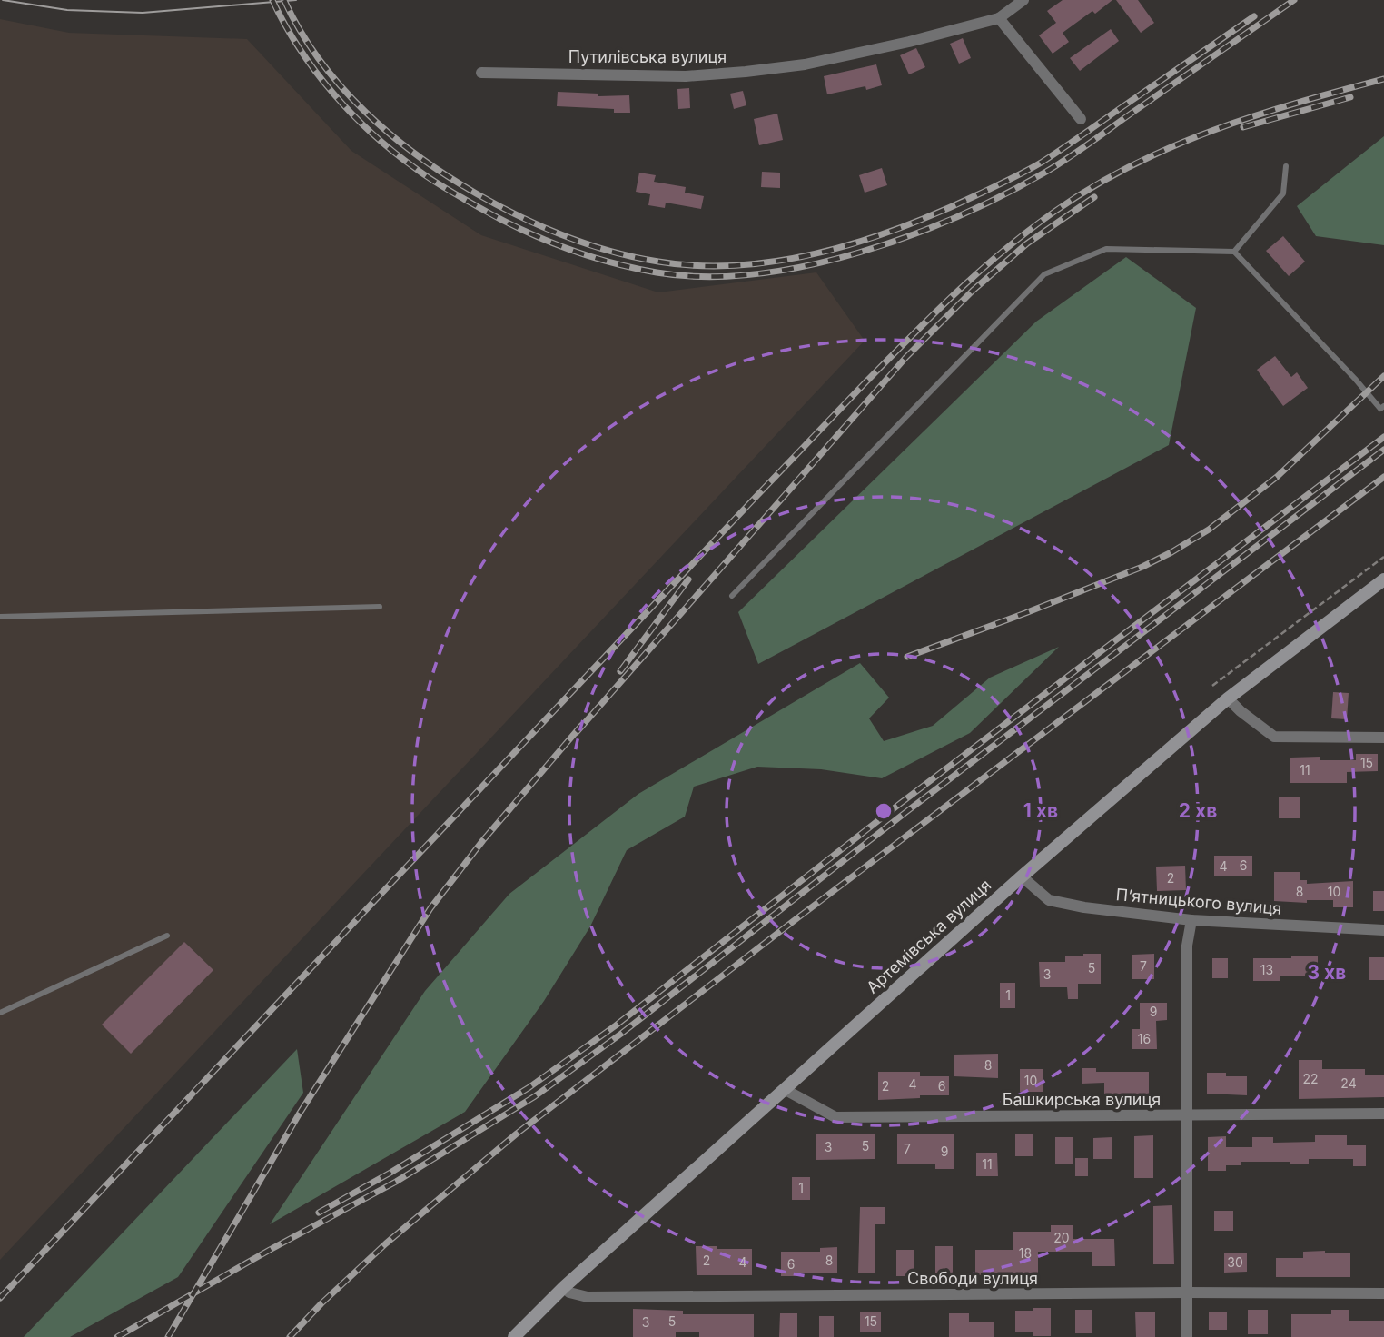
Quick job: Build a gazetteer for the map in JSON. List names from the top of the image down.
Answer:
{
  "streets": {
    "main road": ["Артемівська вулиця"],
    "street": [
      "Путилівська вулиця",
      "П’ятницького вулиця",
      "Башкирська вулиця",
      "Свободи вулиця"
    ]
  },
  "crossings": [
    ["П’ятницького вулиця", "Артемівська вулиця"],
    ["Артемівська вулиця", "Башкирська вулиця"],
    ["Артемівська вулиця", "Свободи вулиця"]
  ],
  "house_numbers": [
    "15",
    "11",
    "6",
    "4",
    "2",
    "8",
    "10",
    "7",
    "5",
    "13",
    "3",
    "1",
    "9",
    "16",
    "8",
    "22",
    "10",
    "24",
    "4",
    "2",
    "6",
    "5",
    "3",
    "7",
    "9",
    "11",
    "1",
    "20",
    "18",
    "2",
    "8",
    "4",
    "30",
    "6",
    "5",
    "15",
    "3"
  ],
  "rings": ["1 хв", "2 хв", "3 хв"]
}
